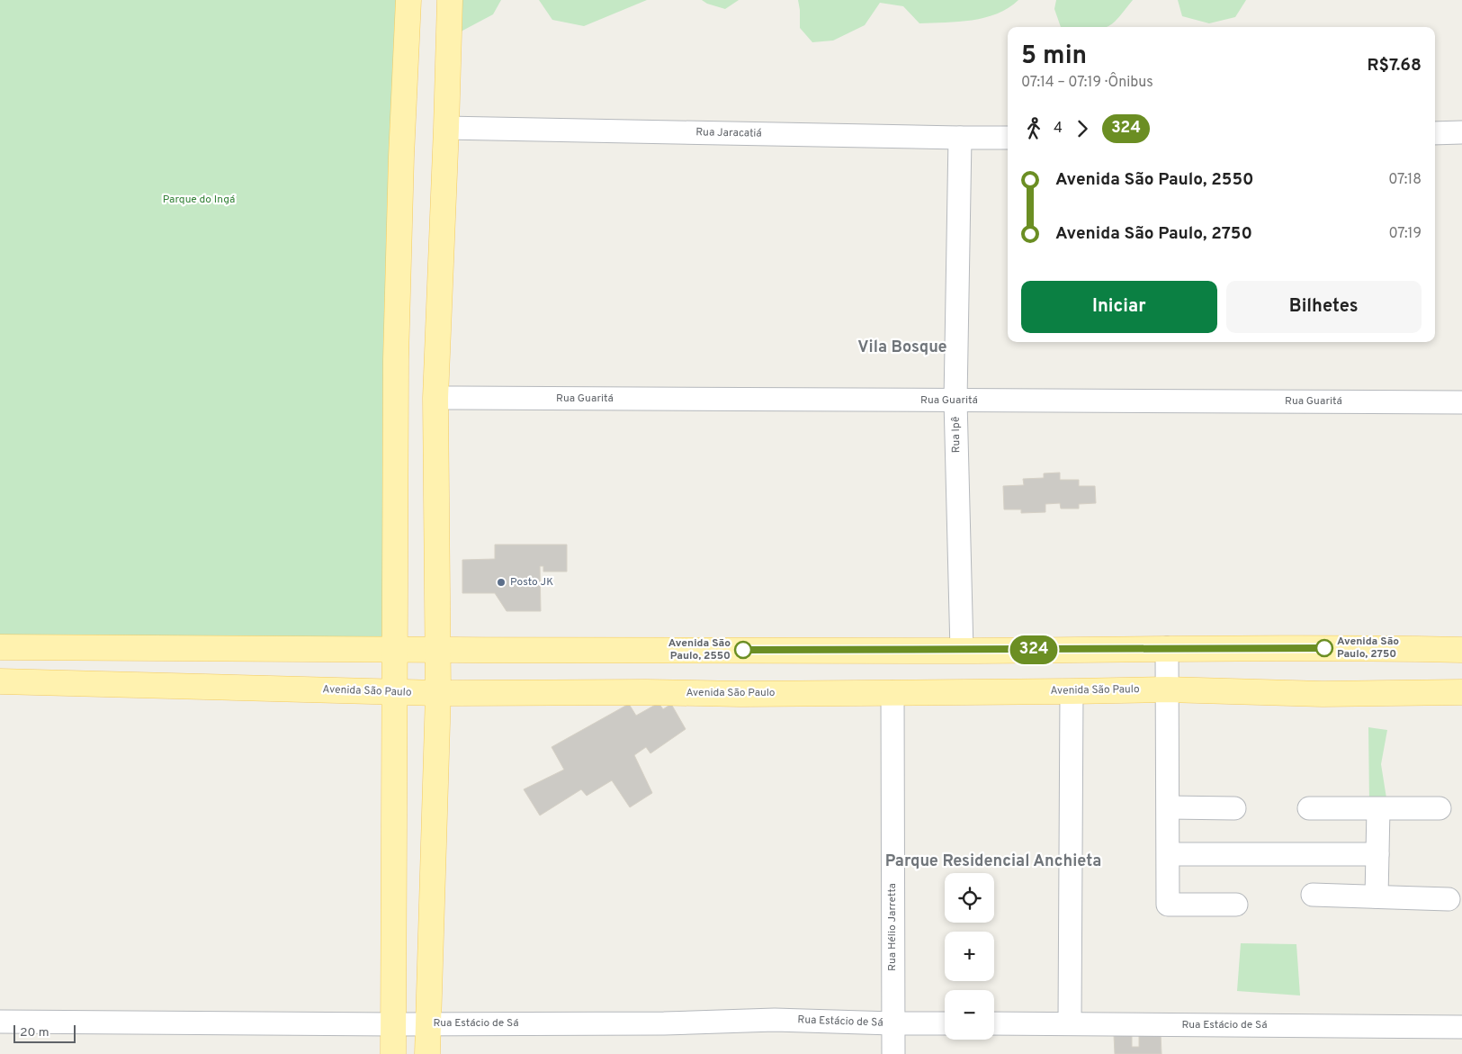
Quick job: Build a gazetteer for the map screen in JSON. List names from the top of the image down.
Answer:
{
  "streets": {
    "main road": ["Avenida São Paulo"],
    "street": [
      "Rua Jaracatiá",
      "Rua Guaritá",
      "Rua Ipê",
      "Rua Hélio Jarretta",
      "Rua Estácio de Sá"
    ]
  },
  "crossings": [
    ["Rua Jaracatiá", "Rua Ipê"],
    ["Rua Guaritá", "Rua Ipê"],
    ["Avenida São Paulo", "Rua Hélio Jarretta"],
    ["Rua Hélio Jarretta", "Rua Estácio de Sá"]
  ],
  "districts": ["Vila Bosque", "Parque Residencial Anchieta"],
  "parks": ["Parque do Ingá"],
  "places": ["Posto JK", "Avenida São Paulo, 2750", "Avenida São Paulo, 2550"],
  "lines": ["bus line 324"],
  "scale_bar": "20 m",
  "page": {
    "on_map": "324",
    "heading": ["5 min", "07:14 – 07:19 · Ônibus", "R$7.68"],
    "legs": ["4", "324"],
    "list": [
      {
        "name": "Avenida São Paulo, 2550",
        "value": "07:18"
      },
      {
        "name": "Avenida São Paulo, 2750",
        "value": "07:19"
      }
    ],
    "buttons": ["Iniciar", "Bilhetes"],
    "map_buttons": ["+", "−"],
    "scale": "20 m"
  }
}
